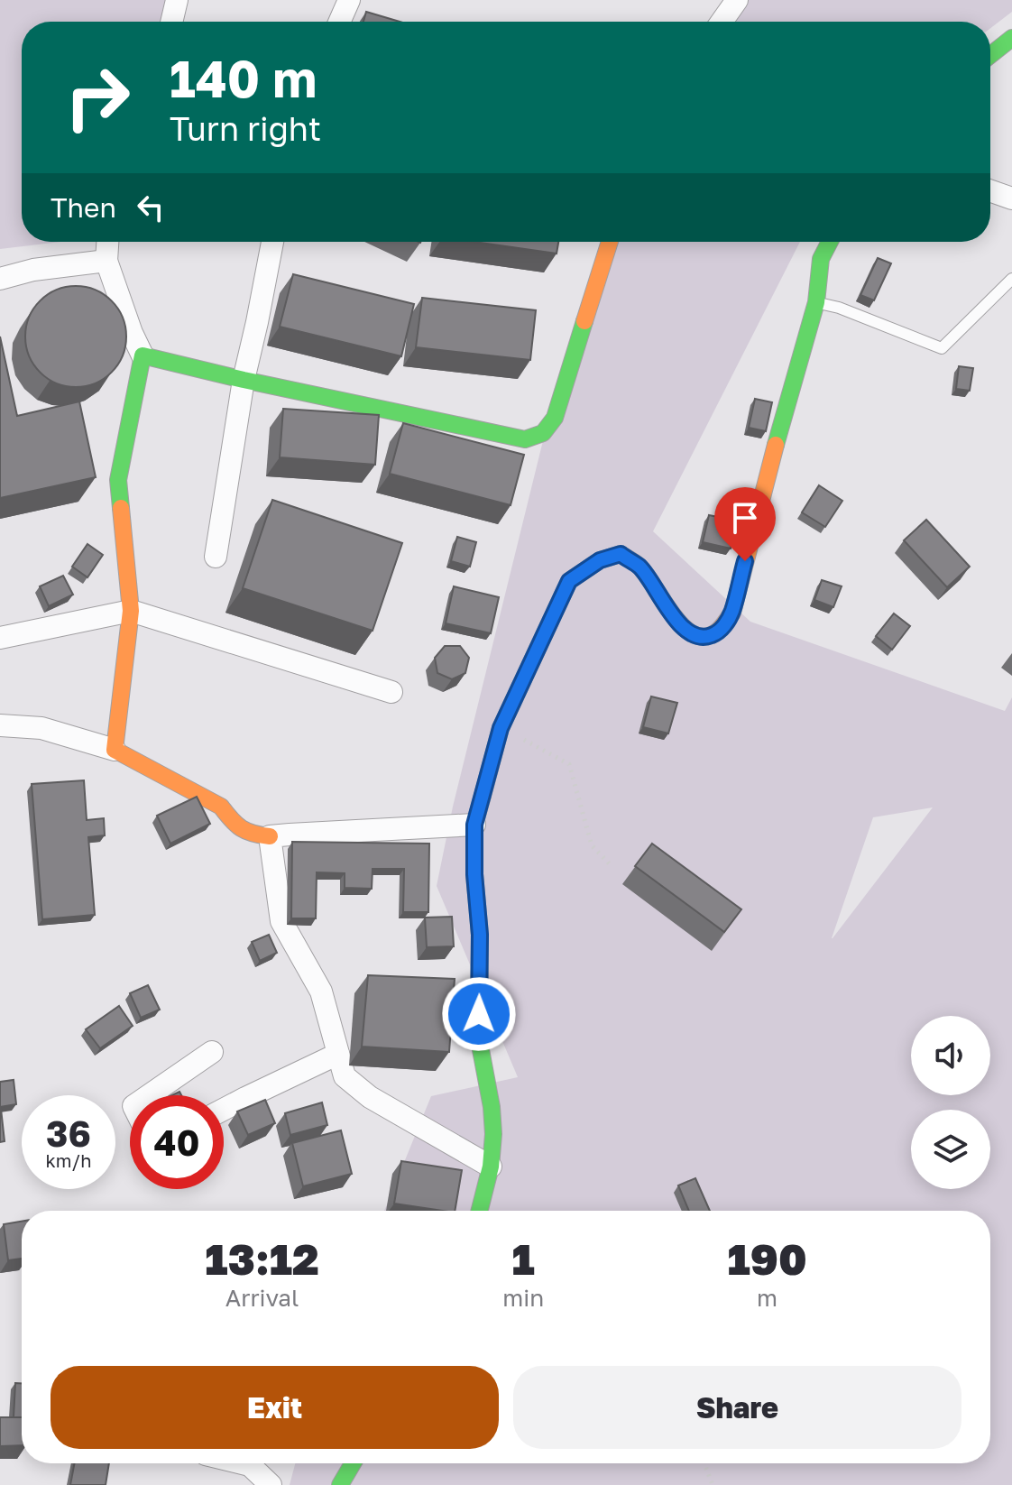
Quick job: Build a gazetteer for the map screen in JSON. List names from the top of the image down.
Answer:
{
  "page": {
    "turn": ["140 m", "Turn right"],
    "then": "Then",
    "speed": "36 km/h",
    "limit": "40",
    "eta": [
      "13:12",
      "Arrival",
      "1",
      "min",
      "190",
      "m"
    ],
    "buttons": ["Exit", "Share"]
  }
}
